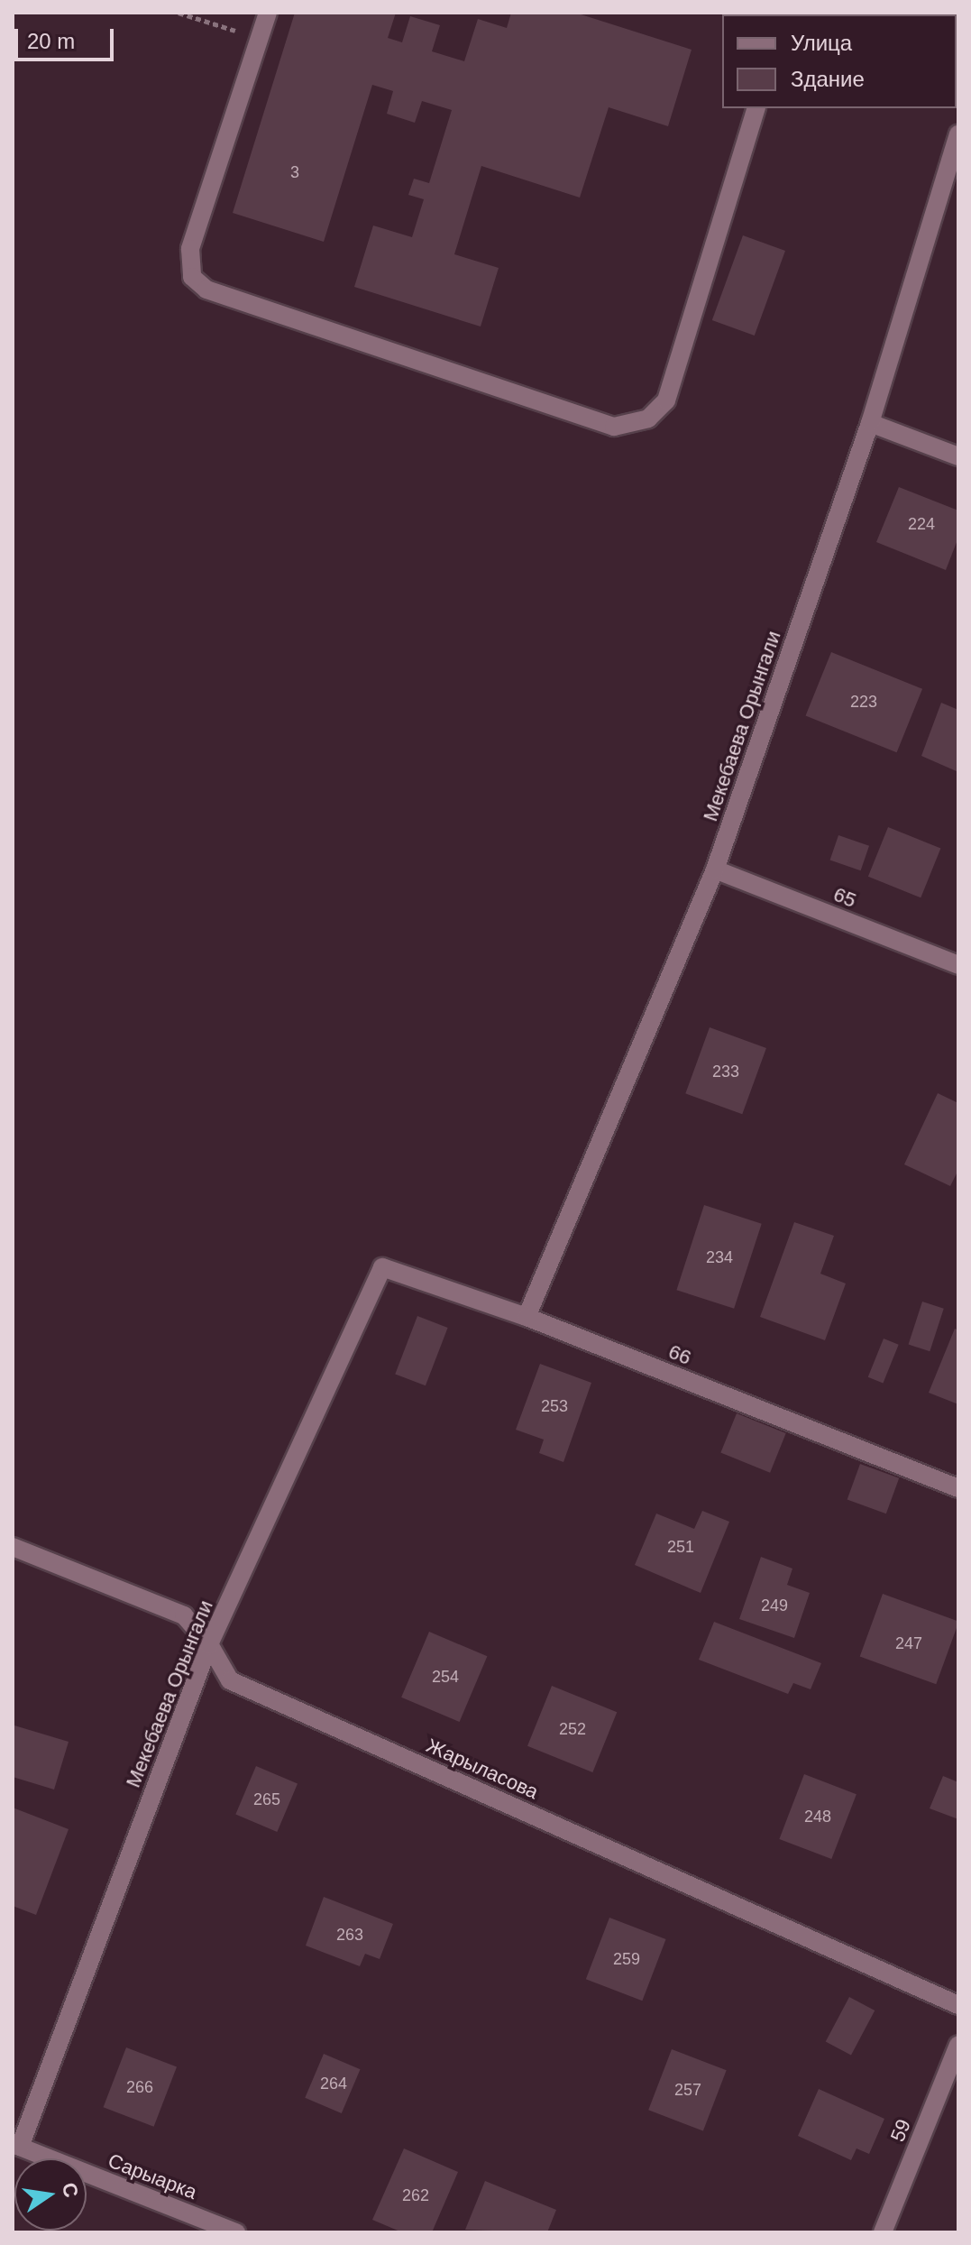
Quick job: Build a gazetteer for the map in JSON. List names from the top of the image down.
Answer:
{
  "streets": {
    "street": [
      "Мекебаева Орынгали",
      "65",
      "66",
      "Жарыласова",
      "59",
      "Сарыарка"
    ]
  },
  "crossings": [
    ["Мекебаева Орынгали", "65"],
    ["Мекебаева Орынгали", "66"],
    ["Мекебаева Орынгали", "Жарыласова"],
    ["Мекебаева Орынгали", "Сарыарка"]
  ],
  "house_numbers": [
    "3",
    "224",
    "223",
    "233",
    "234",
    "253",
    "251",
    "249",
    "247",
    "254",
    "252",
    "265",
    "248",
    "263",
    "259",
    "264",
    "266",
    "257",
    "262"
  ],
  "legend": ["Улица", "Здание"],
  "scale_bar": "20 m",
  "north": "right"
}
